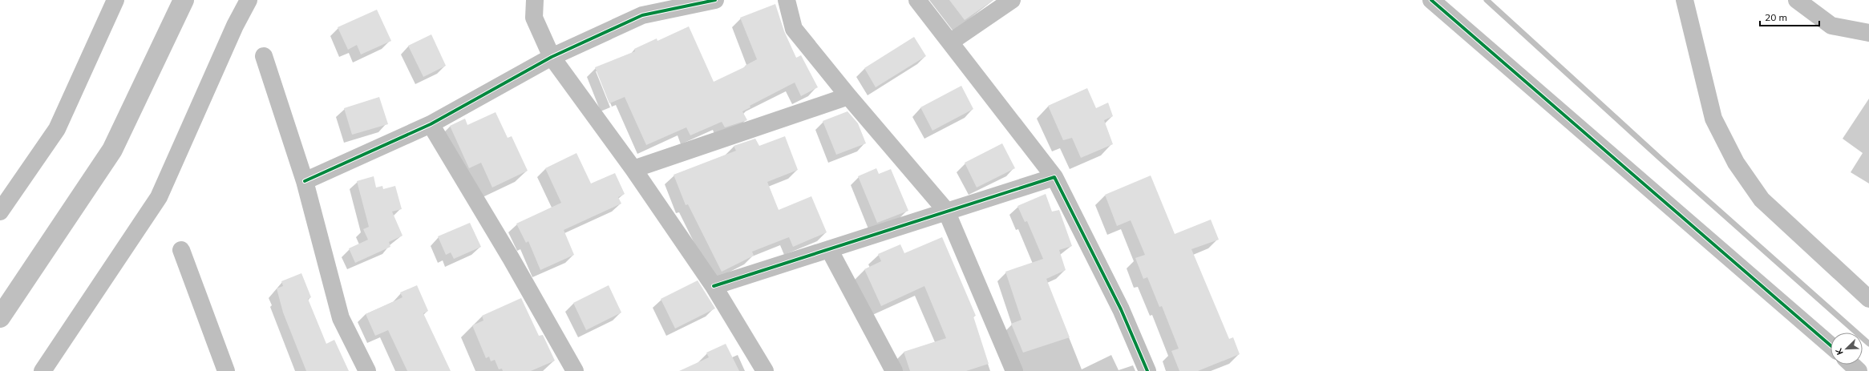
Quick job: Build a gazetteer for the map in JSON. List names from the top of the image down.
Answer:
{
  "scale_bar": "20 m",
  "north": "bottom left"
}
